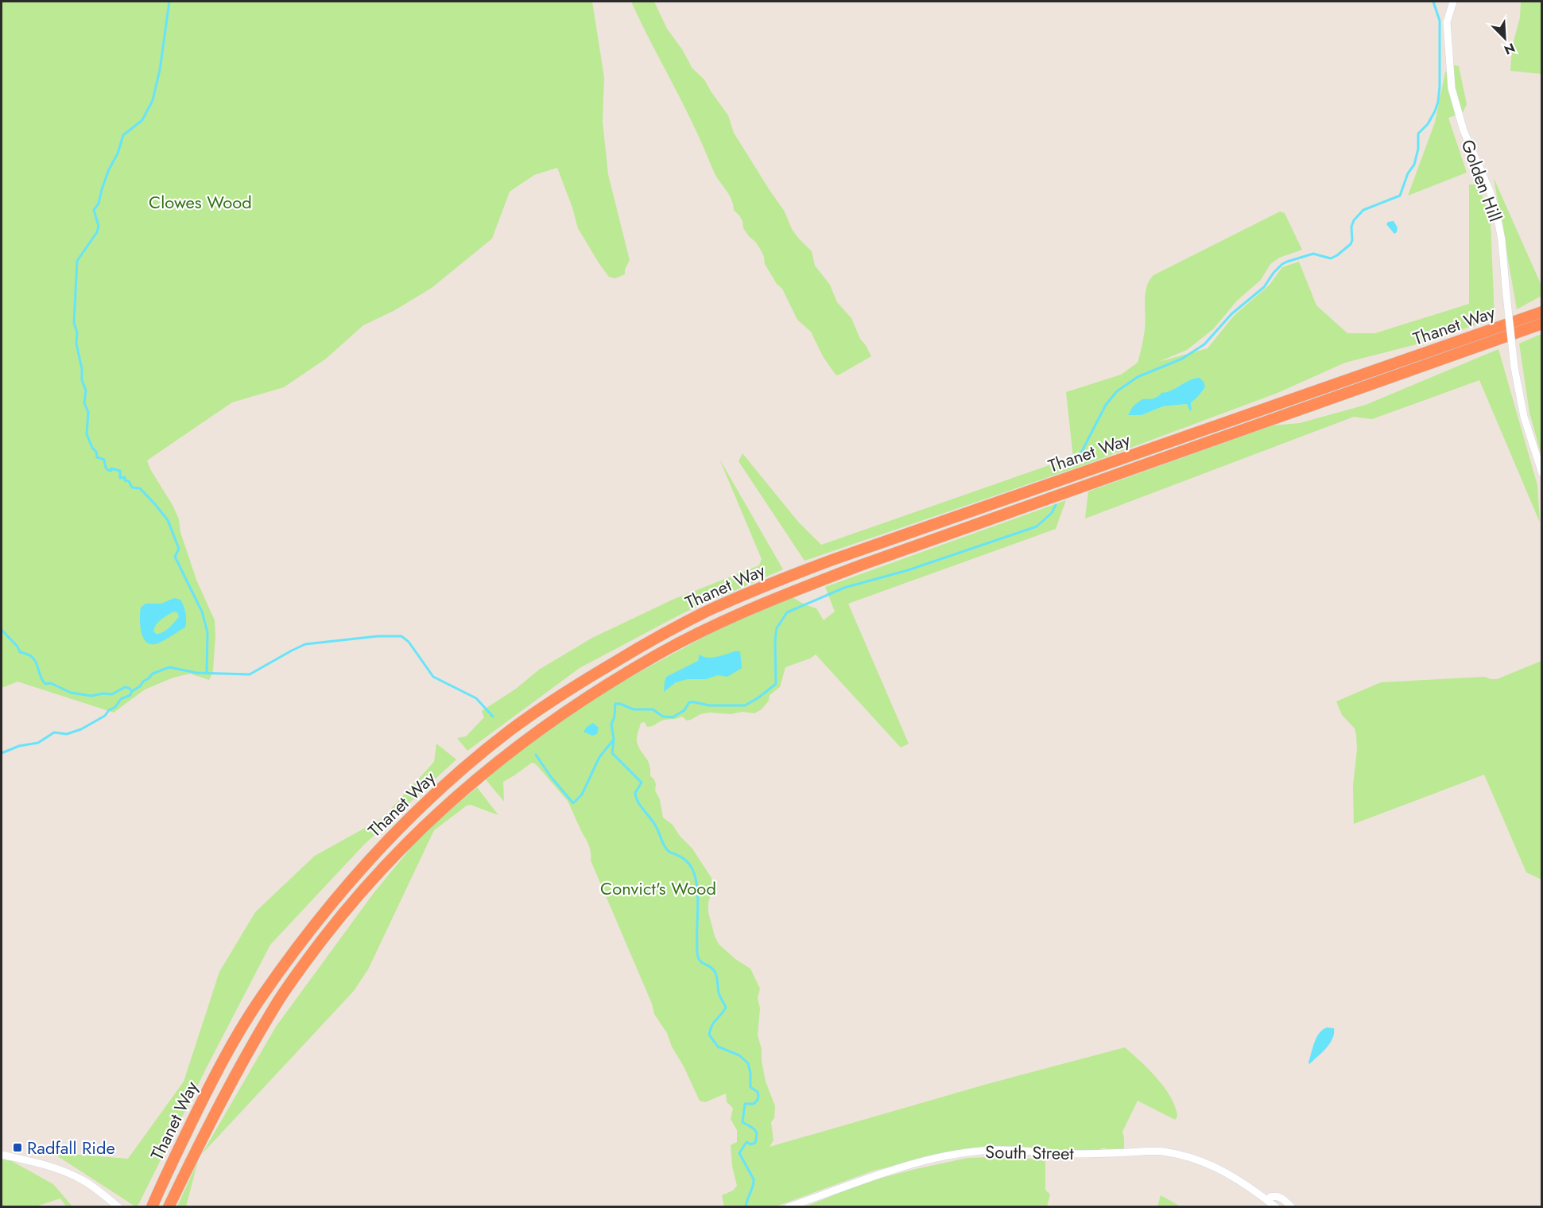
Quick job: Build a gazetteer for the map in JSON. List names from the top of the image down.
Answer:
{
  "streets": {
    "highway": ["Thanet Way"],
    "street": ["Golden Hill", "South Street"]
  },
  "parks": ["Clowes Wood", "Convict's Wood"],
  "places": {
    "transit": ["Radfall Ride"]
  },
  "north": "bottom right"
}
